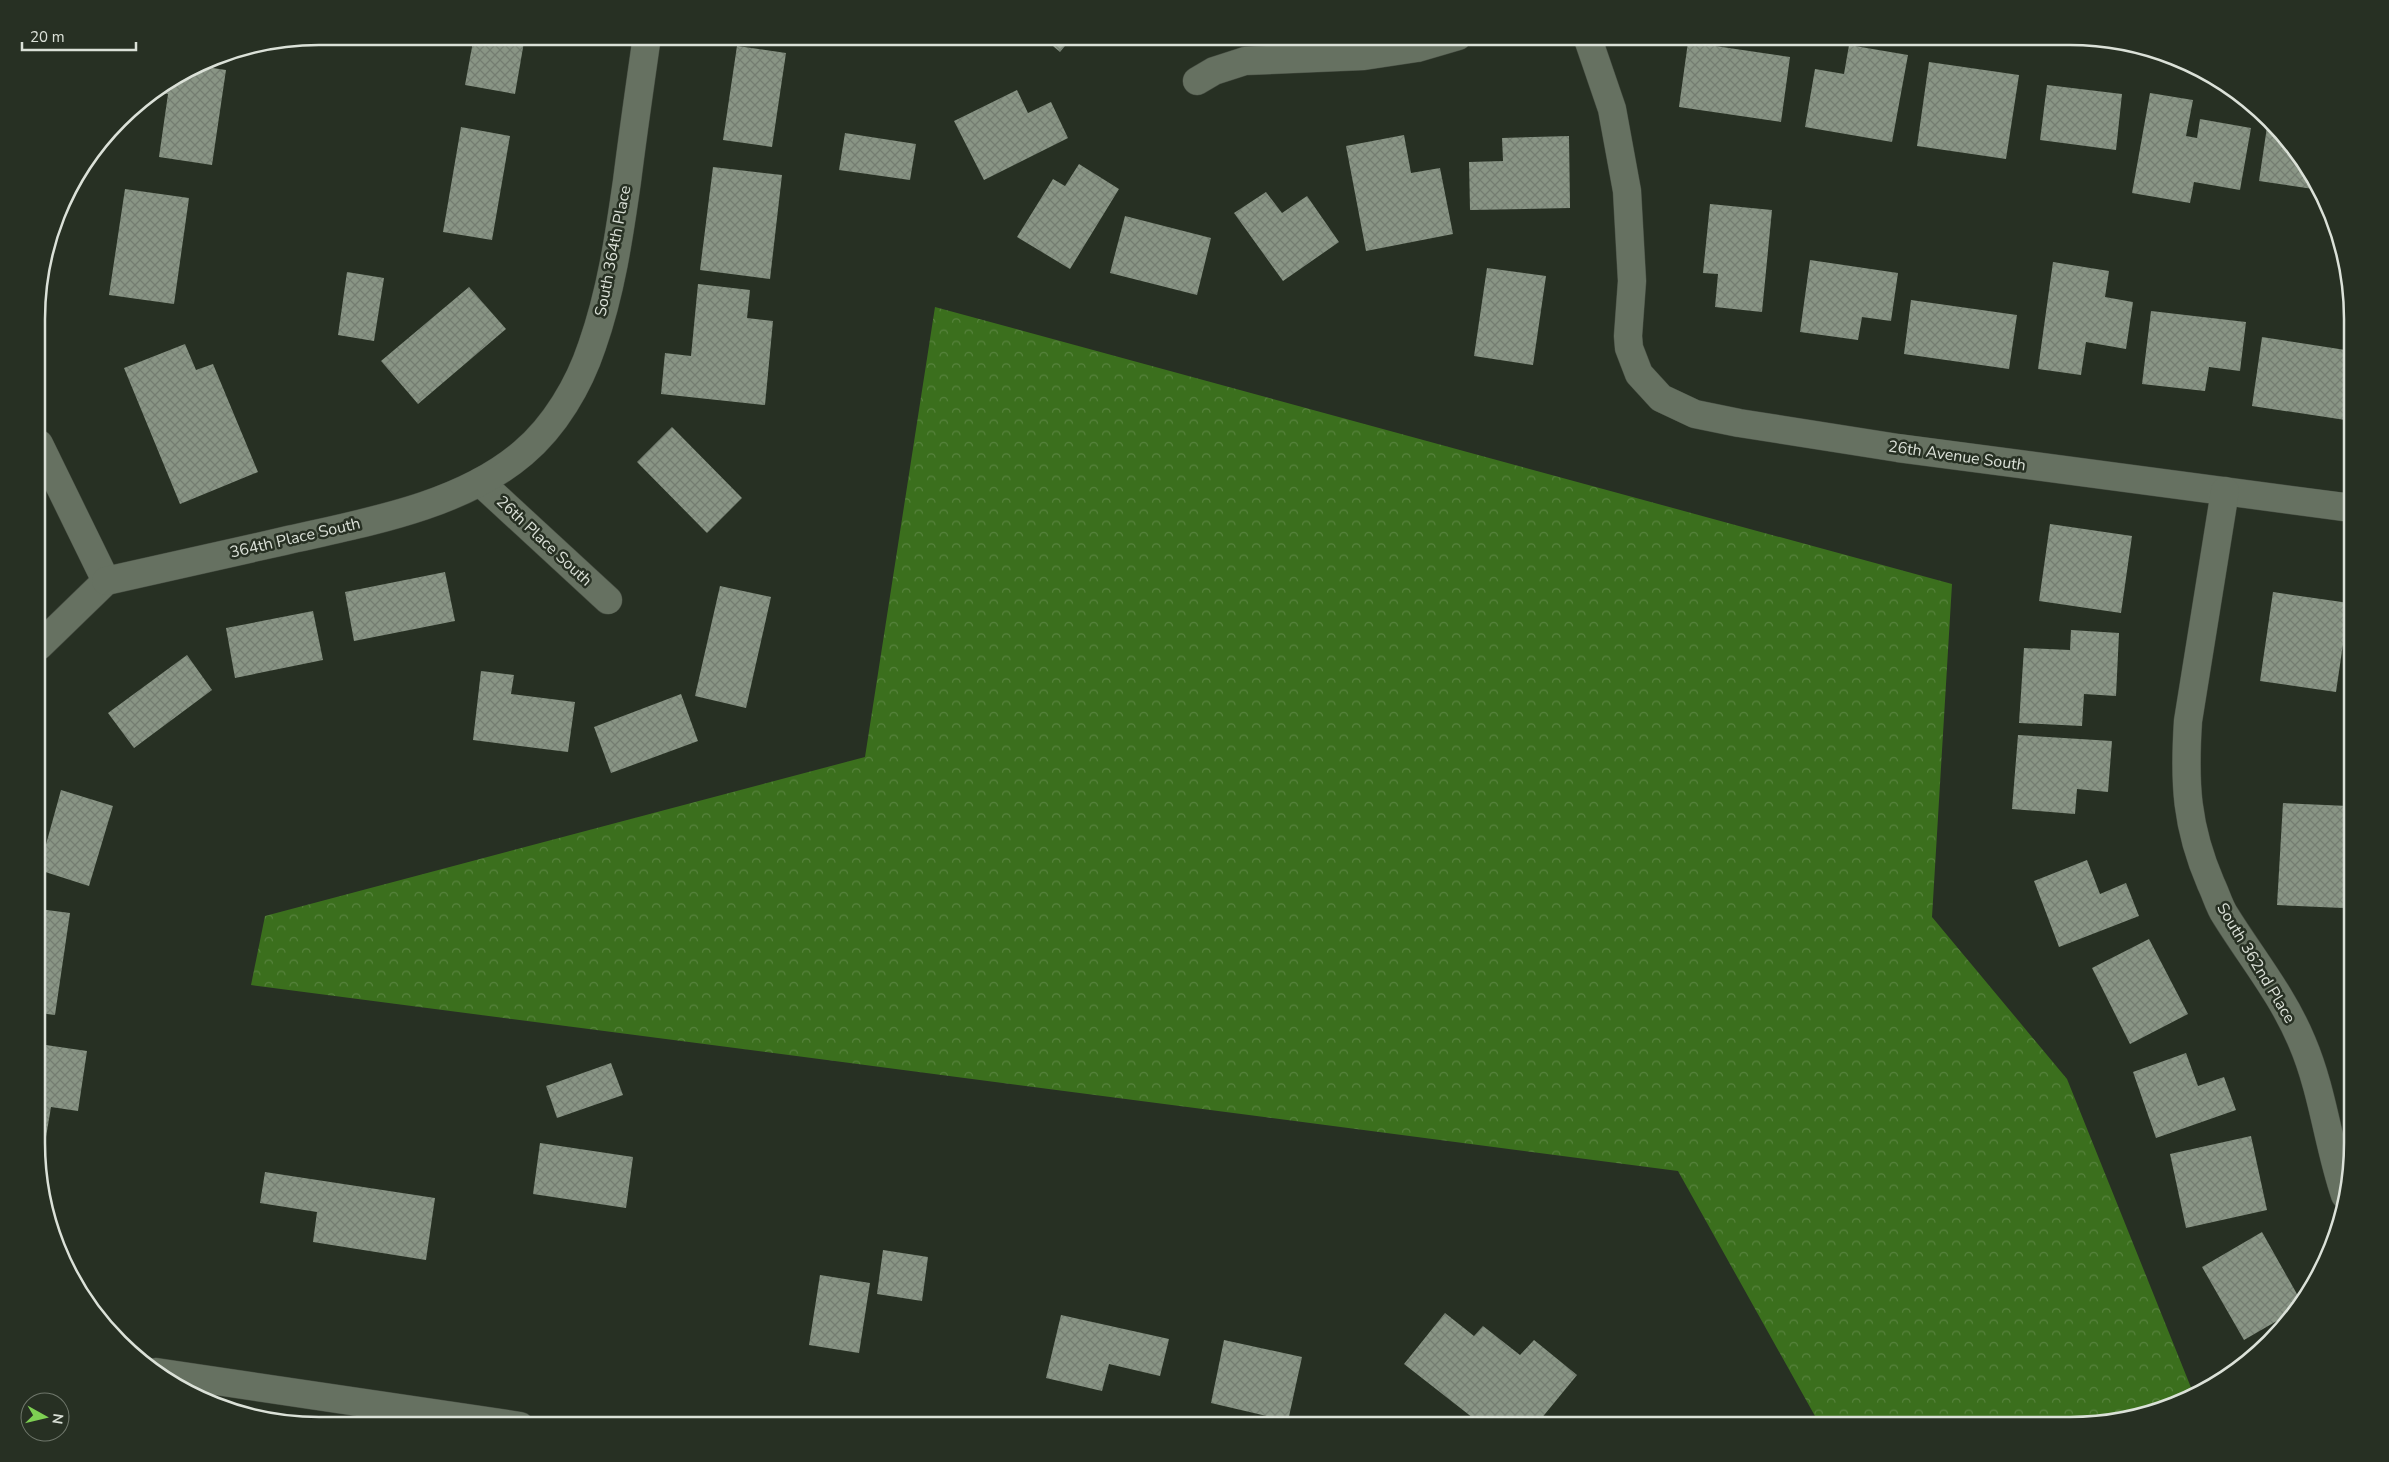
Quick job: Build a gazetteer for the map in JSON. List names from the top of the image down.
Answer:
{
  "streets": {
    "street": [
      "South 364th Place",
      "26th Avenue South",
      "364th Place South",
      "26th Place South",
      "South 362nd Place"
    ]
  },
  "crossings": [
    ["South 364th Place", "364th Place South"],
    ["South 364th Place", "26th Place South"],
    ["26th Avenue South", "South 362nd Place"],
    ["364th Place South", "26th Place South"]
  ],
  "scale_bar": "20 m",
  "north": "right"
}
